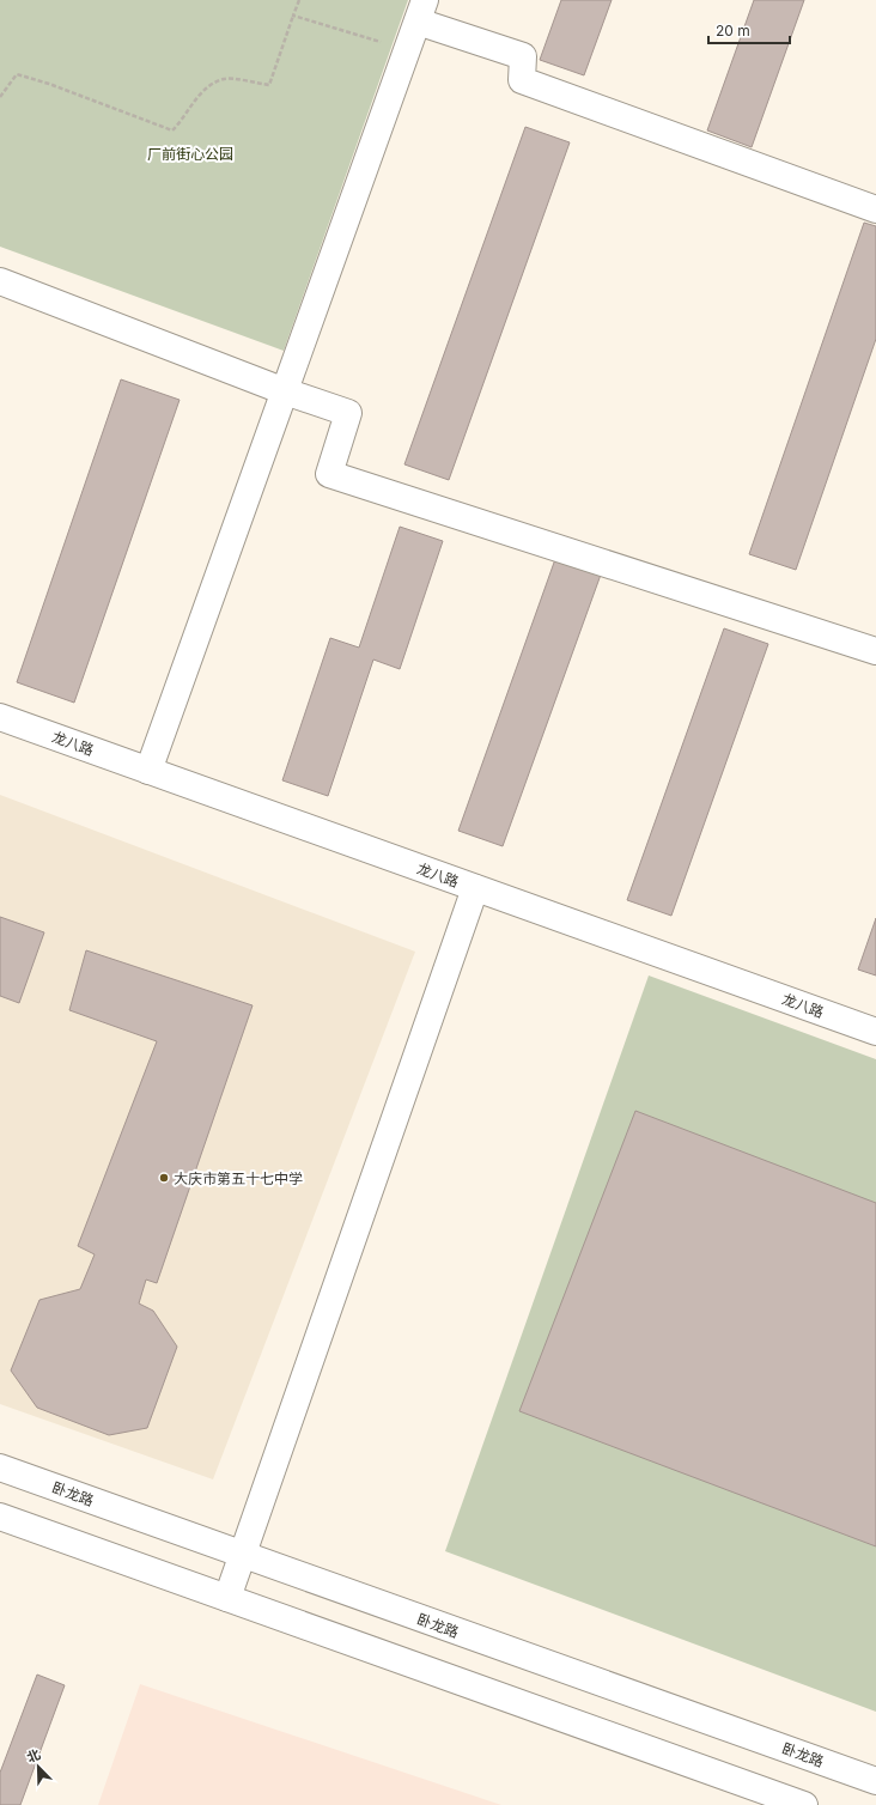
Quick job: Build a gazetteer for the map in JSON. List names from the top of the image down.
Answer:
{
  "streets": {
    "street": ["龙八路", "卧龙路"]
  },
  "parks": ["厂前街心公园"],
  "places": ["大庆市第五十七中学"],
  "scale_bar": "20 m",
  "north": "top left"
}
